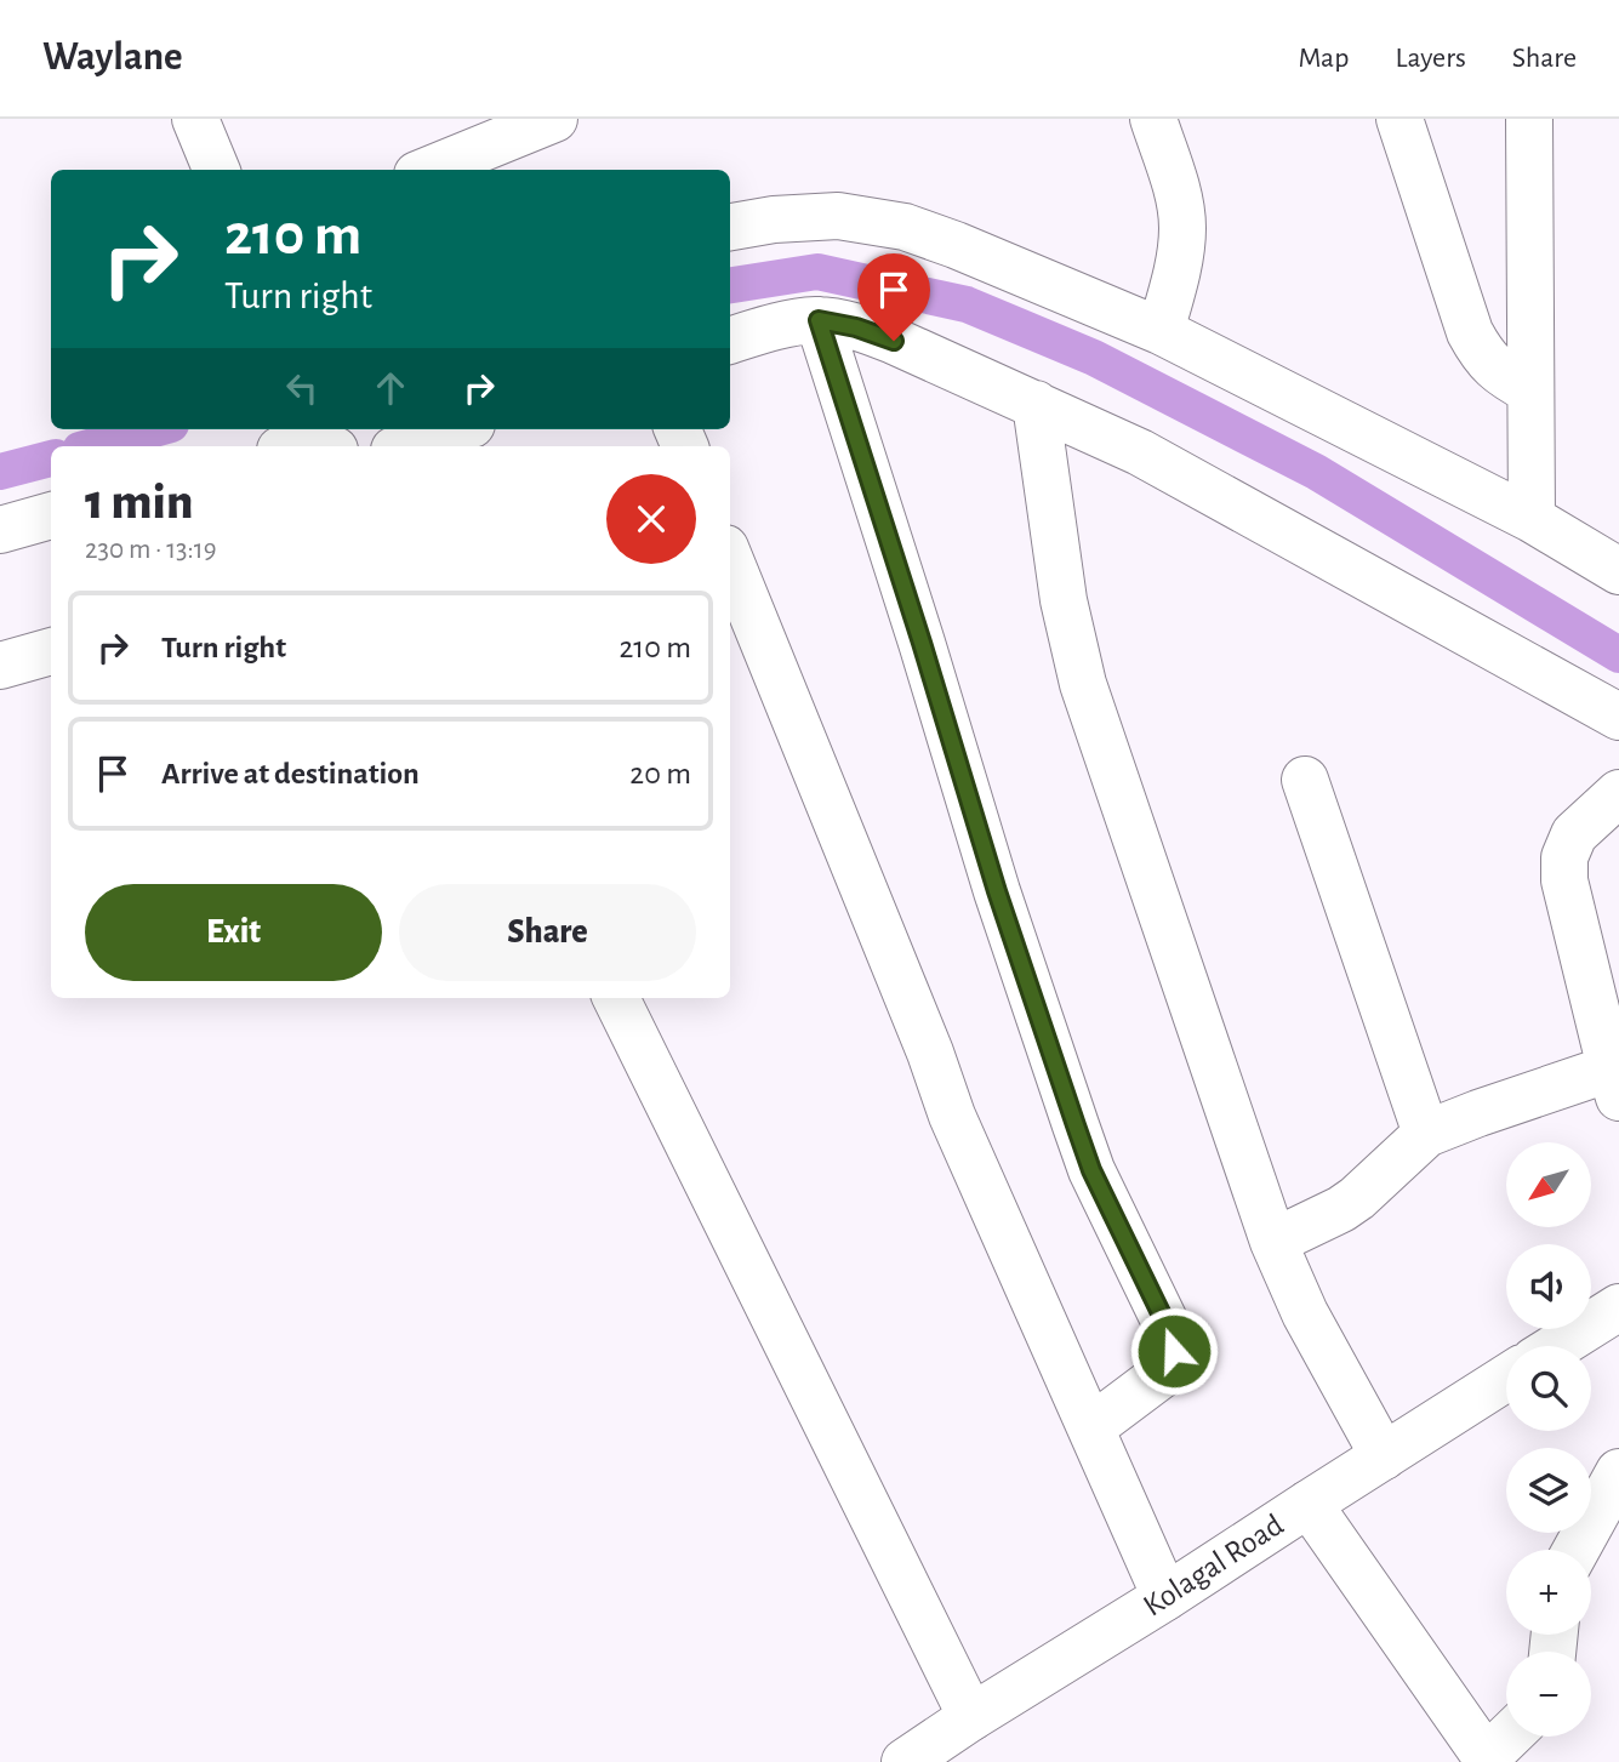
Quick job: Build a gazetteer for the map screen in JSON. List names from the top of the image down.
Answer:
{
  "streets": {
    "street": ["Kolagal Road"]
  },
  "north": "bottom left",
  "page": {
    "header": "Waylane",
    "nav": ["Map", "Layers", "Share"],
    "turn": ["210 m", "Turn right"],
    "heading": ["1 min", "230 m · 13:19"],
    "list": [
      {
        "name": "Turn right",
        "value": "210 m"
      },
      {
        "name": "Arrive at destination",
        "value": "20 m"
      }
    ],
    "buttons": ["Exit", "Share"],
    "map_buttons": ["+", "−"]
  }
}
